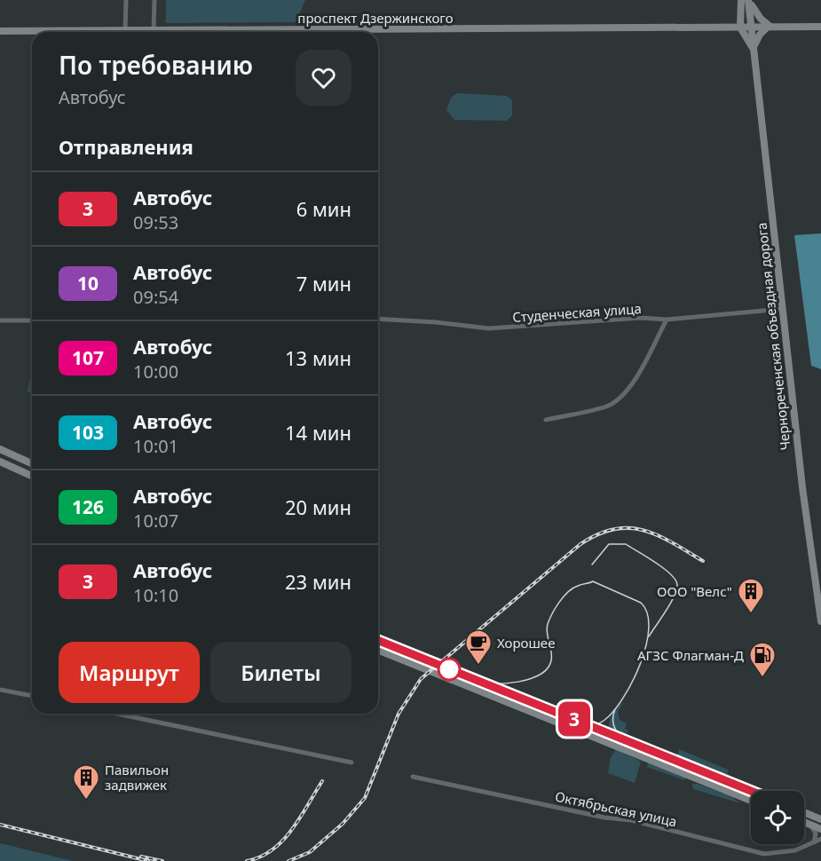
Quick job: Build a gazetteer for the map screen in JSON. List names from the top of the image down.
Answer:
{
  "streets": {
    "main road": ["проспект Дзержинского", "Чернореченская объездная дорога"],
    "street": ["Студенческая улица", "Октябрьская улица"]
  },
  "crossings": [
    ["проспект Дзержинского", "Чернореченская объездная дорога"],
    ["Студенческая улица", "Чернореченская объездная дорога"]
  ],
  "places": {
    "building": ["ООО \"Велс\"", "Павильон задвижек"],
    "cafe": ["Хорошее"],
    "fuel station": ["АГЗС Флагман-Д"]
  },
  "lines": ["bus line 3"],
  "page": {
    "on_map": "3",
    "heading": [
      ["По требованию", "Автобус"],
      "Отправления"
    ],
    "list": [
      {
        "mark": "3",
        "name": "Автобус",
        "note": "09:53",
        "value": "6 мин"
      },
      {
        "mark": "10",
        "name": "Автобус",
        "note": "09:54",
        "value": "7 мин"
      },
      {
        "mark": "107",
        "name": "Автобус",
        "note": "10:00",
        "value": "13 мин"
      },
      {
        "mark": "103",
        "name": "Автобус",
        "note": "10:01",
        "value": "14 мин"
      },
      {
        "mark": "126",
        "name": "Автобус",
        "note": "10:07",
        "value": "20 мин"
      },
      {
        "mark": "3",
        "name": "Автобус",
        "note": "10:10",
        "value": "23 мин"
      }
    ],
    "buttons": ["Маршрут", "Билеты"]
  }
}
